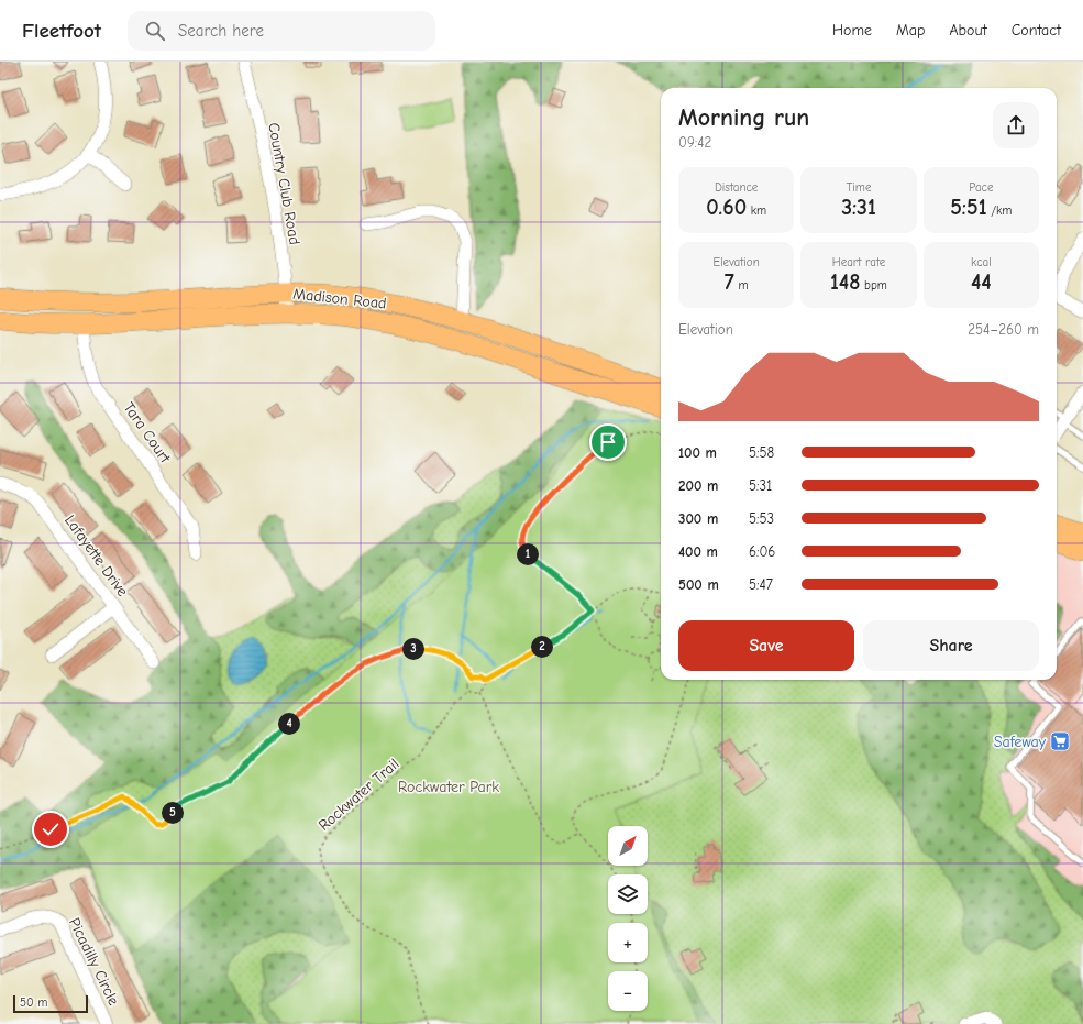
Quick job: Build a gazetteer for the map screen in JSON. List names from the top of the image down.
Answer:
{
  "streets": {
    "main road": ["Madison Road"],
    "street": [
      "Country Club Road",
      "Tara Court",
      "Lafayette Drive",
      "Picadilly Circle"
    ],
    "path": ["Rockwater Trail"]
  },
  "crossings": [
    ["Country Club Road", "Madison Road"],
    ["Madison Road", "Tara Court"]
  ],
  "parks": ["Rockwater Park"],
  "places": {
    "supermarket": ["Safeway"]
  },
  "scale_bar": "50 m",
  "north": "top right",
  "page": {
    "header": "Fleetfoot",
    "search": "Search here",
    "nav": [
      "Home",
      "Map",
      "About",
      "Contact"
    ],
    "heading": ["Morning run", "09:42"],
    "stats": [
      ["Distance", "0.60 km"],
      ["Time", "3:31"],
      ["Pace", "5:51 /km"],
      ["Elevation", "7 m"],
      ["Heart rate", "148 bpm"],
      ["kcal", "44"]
    ],
    "chart": ["Elevation", "254–260 m"],
    "list": [
      {
        "name": "100 m",
        "note": "5:58"
      },
      {
        "name": "200 m",
        "note": "5:31"
      },
      {
        "name": "300 m",
        "note": "5:53"
      },
      {
        "name": "400 m",
        "note": "6:06"
      },
      {
        "name": "500 m",
        "note": "5:47"
      }
    ],
    "pins": [
      "1",
      "2",
      "3",
      "4",
      "5"
    ],
    "buttons": ["Save", "Share"],
    "map_buttons": ["+", "−"],
    "scale": "50 m"
  }
}
